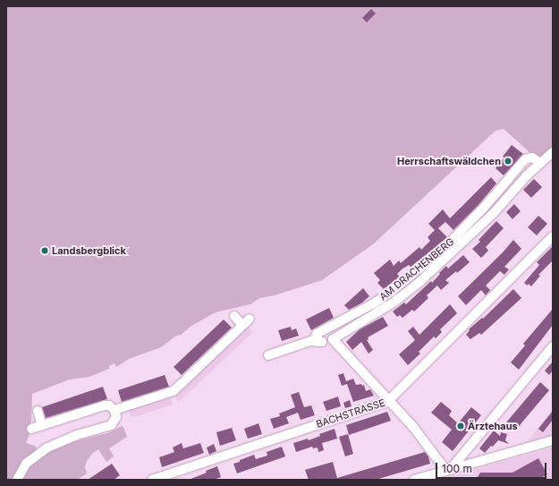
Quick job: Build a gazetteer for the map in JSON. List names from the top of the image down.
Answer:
{
  "streets": {
    "street": ["AM DRACHENBERG", "BACHSTRASSE"]
  },
  "places": ["Herrschaftswäldchen", "Landsbergblick", "Ärztehaus"],
  "scale_bar": "100 m"
}
